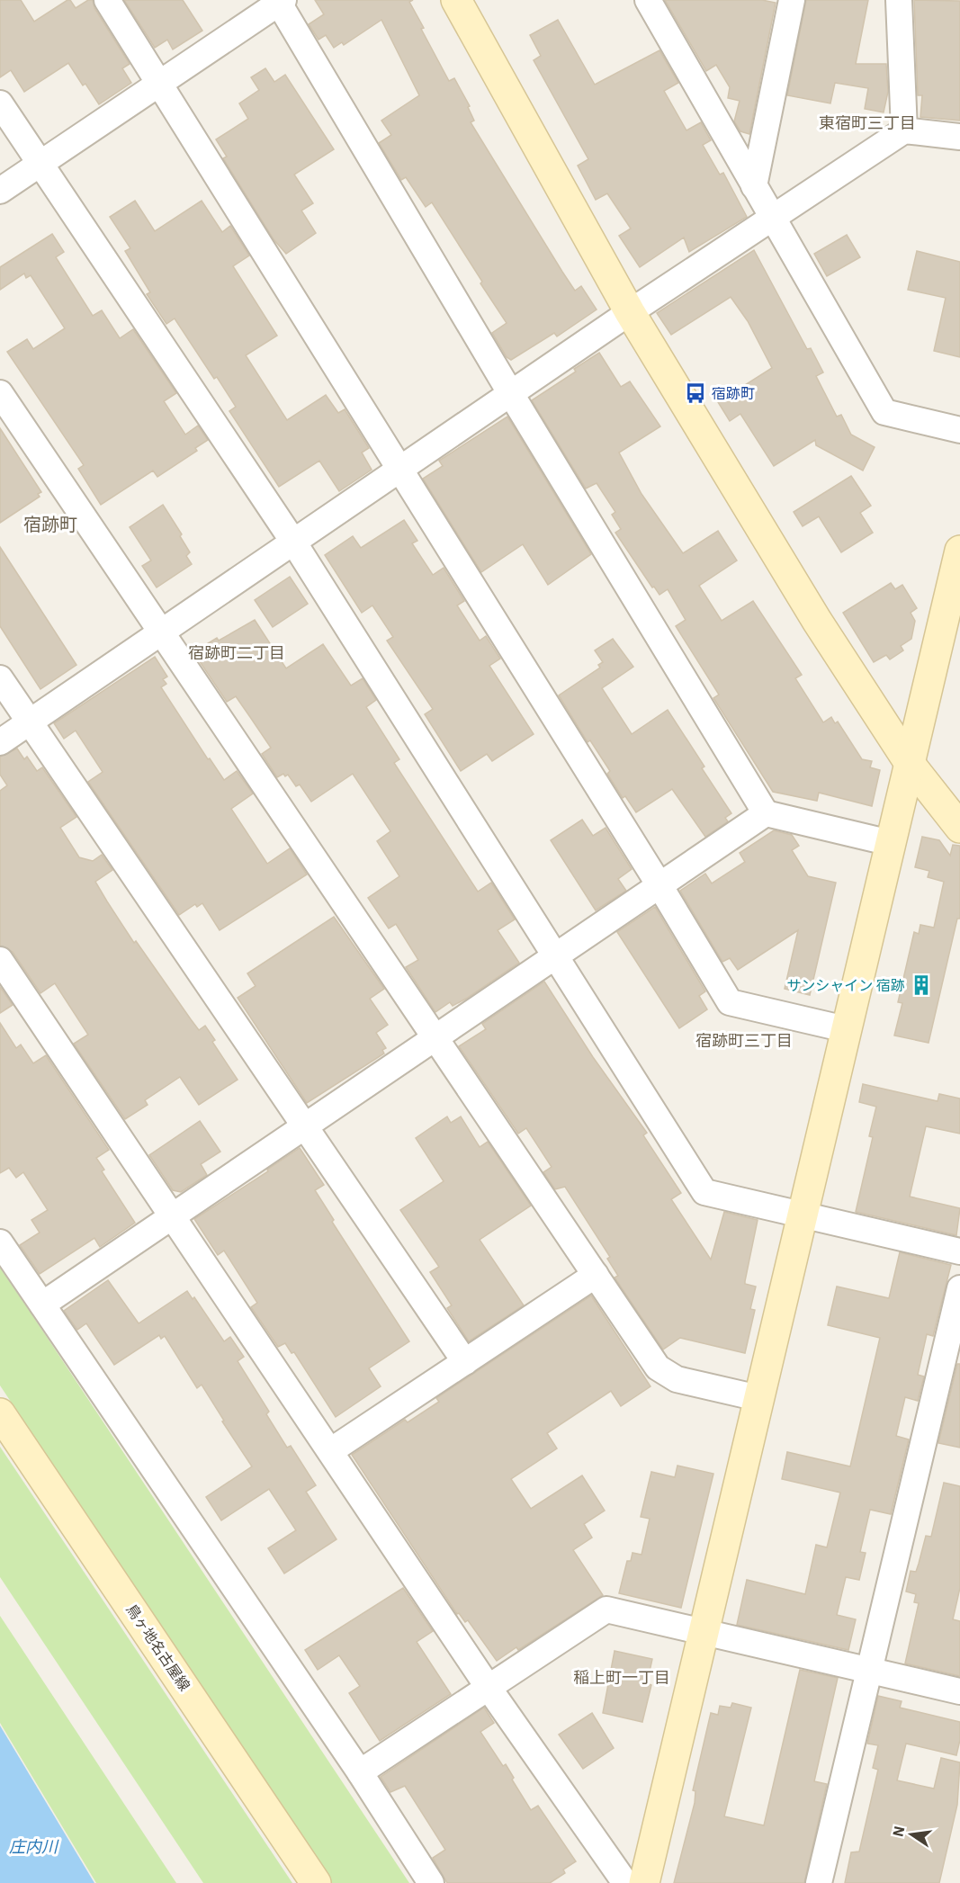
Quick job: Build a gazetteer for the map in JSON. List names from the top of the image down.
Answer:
{
  "streets": {
    "street": ["鳥ヶ地名古屋線"]
  },
  "districts": [
    "東宿町三丁目",
    "宿跡町",
    "宿跡町二丁目",
    "宿跡町三丁目",
    "稲上町一丁目"
  ],
  "water": ["庄内川"],
  "places": {
    "bus stop": ["宿跡町"],
    "building": ["サンシャイン 宿跡"]
  },
  "north": "left"
}
